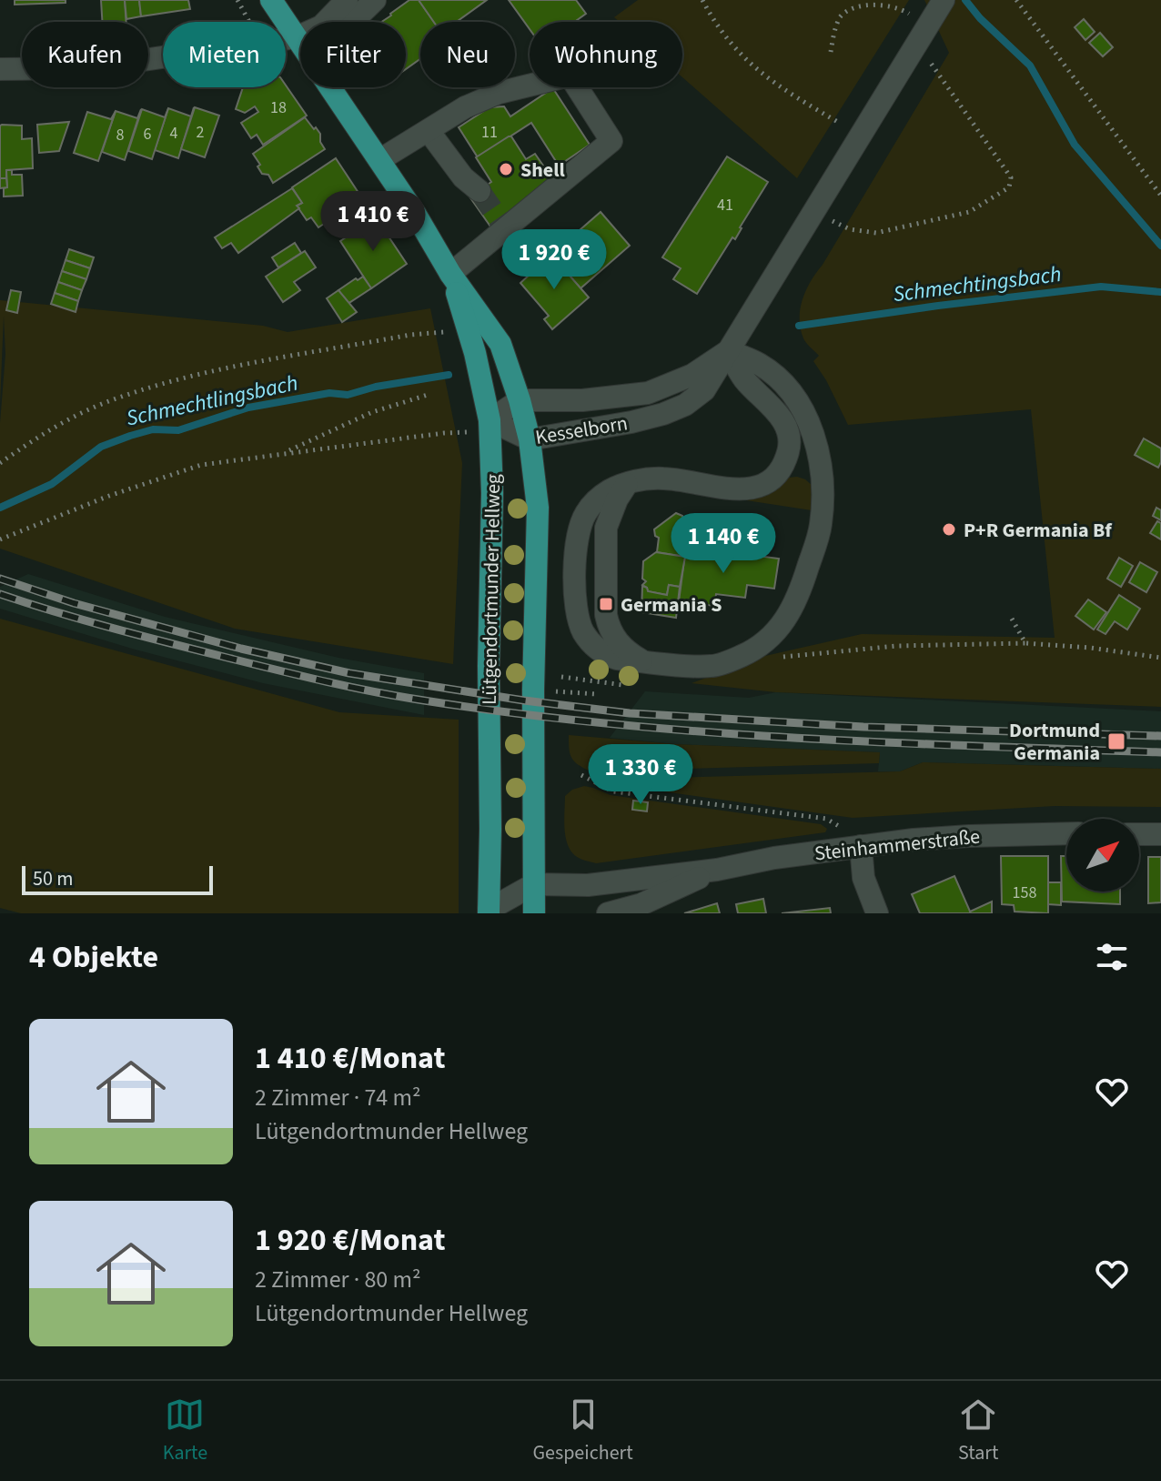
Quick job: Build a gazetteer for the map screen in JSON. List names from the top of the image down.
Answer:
{
  "streets": {
    "main road": ["Lütgendortmunder Hellweg"],
    "street": ["Kesselborn", "Steinhammerstraße"]
  },
  "crossings": [
    ["Kesselborn", "Lütgendortmunder Hellweg"],
    ["Lütgendortmunder Hellweg", "Steinhammerstraße"]
  ],
  "water": ["Schmechtingsbach", "Schmechtlingsbach"],
  "places": {
    "other": ["Shell", "P+R Germania Bf"],
    "transit": ["Germania S", "Dortmund Germania"]
  },
  "house_numbers": [
    "18",
    "2",
    "11",
    "4",
    "6",
    "8",
    "41",
    "158"
  ],
  "scale_bar": "50 m",
  "north": "top right",
  "page": {
    "chip": [
      "Kaufen",
      "Mieten",
      "Filter",
      "Neu",
      "Wohnung"
    ],
    "price": [
      "1 410 €",
      "1 920 €",
      "1 140 €",
      "1 330 €"
    ],
    "scale": "50 m",
    "heading": "4 Objekte",
    "list": [
      {
        "name": "1 410 €/Monat",
        "note": "2 Zimmer · 74 m² · Lütgendortmunder Hellweg"
      },
      {
        "name": "1 920 €/Monat",
        "note": "2 Zimmer · 80 m² · Lütgendortmunder Hellweg"
      }
    ],
    "tabs": ["Karte", "Gespeichert", "Start"]
  }
}
